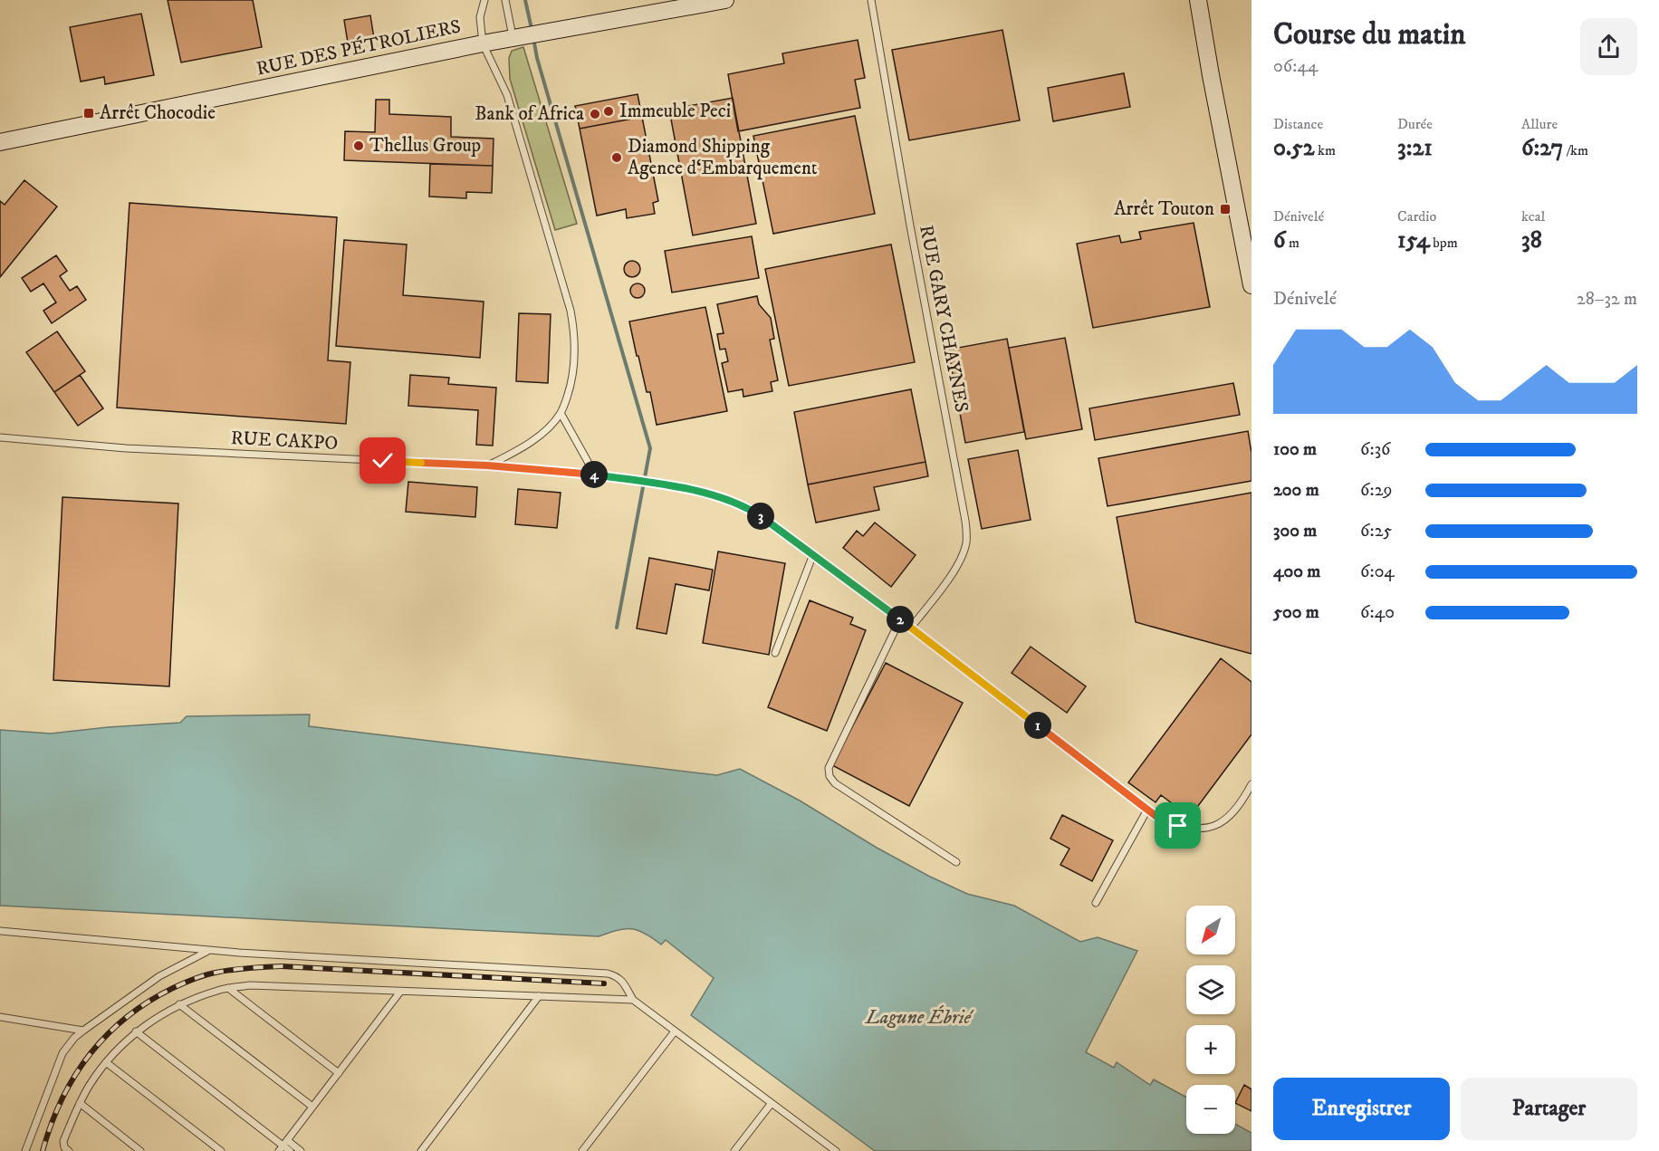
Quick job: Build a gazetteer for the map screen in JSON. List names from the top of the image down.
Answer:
{
  "streets": {
    "street": ["RUE DES PÉTROLIERS"],
    "lane": ["RUE GARY CHAYNES", "RUE CAKPO"]
  },
  "crossings": [
    ["RUE GARY CHAYNES", "RUE CAKPO"]
  ],
  "water": ["Lagune Ébrié"],
  "places": {
    "other": [
      "Immeuble Peci",
      "Bank of Africa",
      "Thellus Group",
      "Diamond Shipping Agence d‘Embarquement"
    ],
    "transit": ["Arrêt Chocodie", "Arrêt Touton"]
  },
  "north": "bottom left",
  "page": {
    "heading": ["Course du matin", "06:44"],
    "stats": [
      ["Distance", "0.52 km"],
      ["Durée", "3:21"],
      ["Allure", "6:27 /km"],
      ["Dénivelé", "6 m"],
      ["Cardio", "154 bpm"],
      ["kcal", "38"]
    ],
    "chart": ["Dénivelé", "28–32 m"],
    "list": [
      {
        "name": "100 m",
        "note": "6:36"
      },
      {
        "name": "200 m",
        "note": "6:29"
      },
      {
        "name": "300 m",
        "note": "6:25"
      },
      {
        "name": "400 m",
        "note": "6:04"
      },
      {
        "name": "500 m",
        "note": "6:40"
      }
    ],
    "pins": [
      "4",
      "3",
      "2",
      "1"
    ],
    "map_buttons": ["+", "−"],
    "buttons": ["Enregistrer", "Partager"]
  }
}
